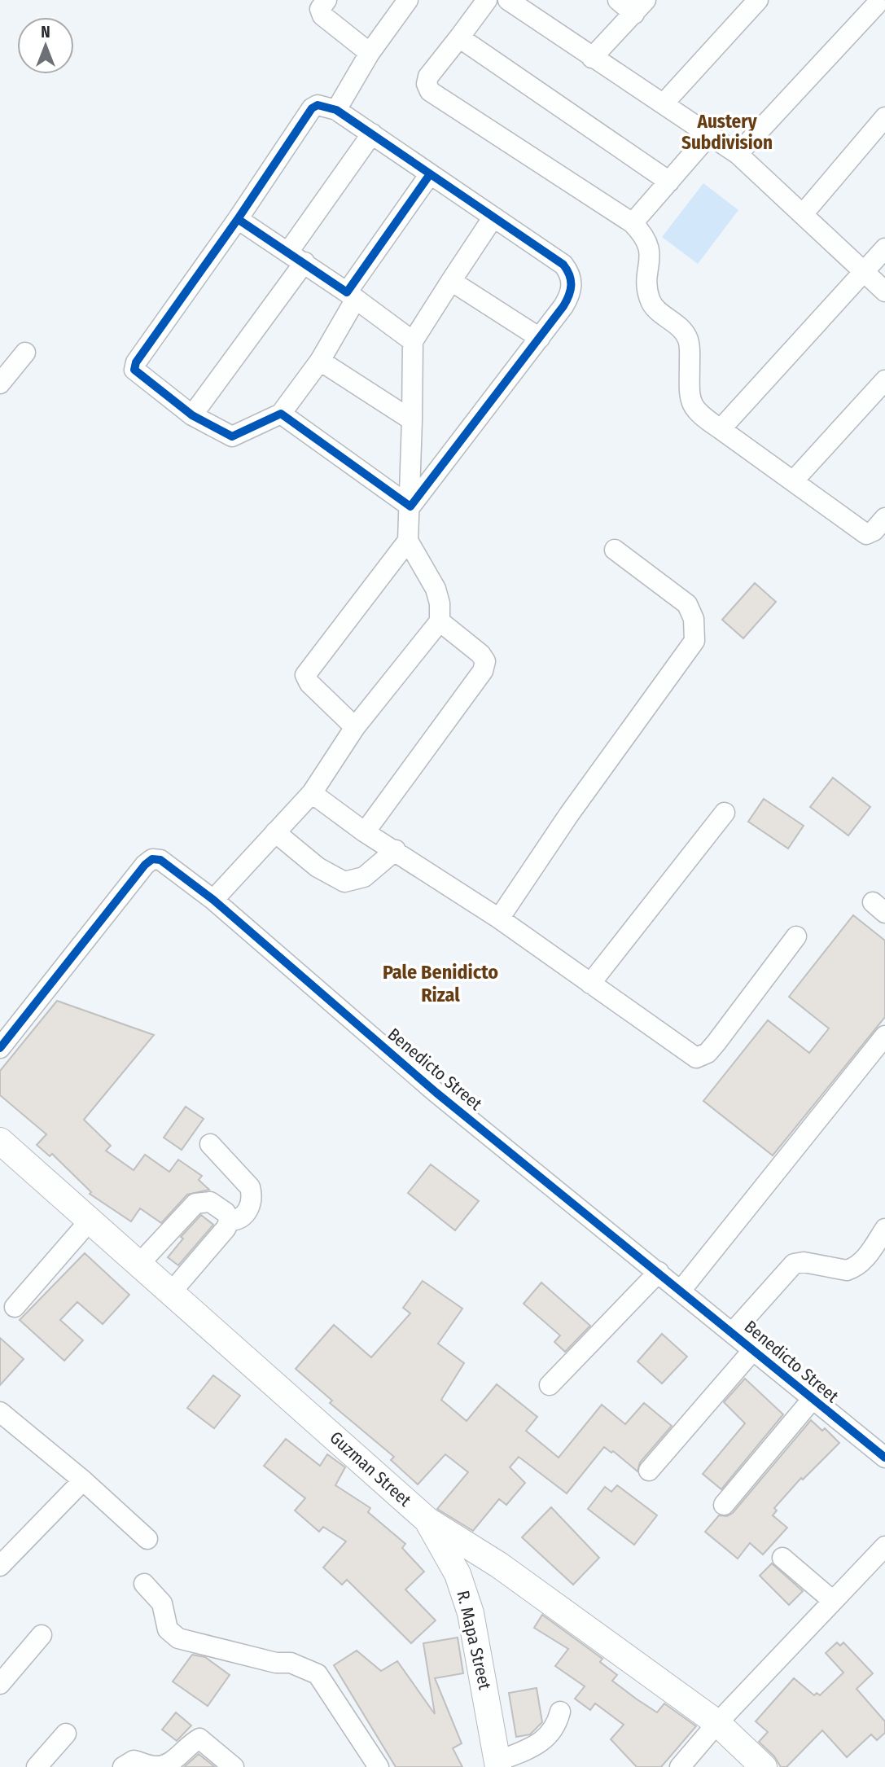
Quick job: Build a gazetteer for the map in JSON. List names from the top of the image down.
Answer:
{
  "streets": {
    "main road": ["Guzman Street", "R. Mapa Street"],
    "street": ["Benedicto Street"]
  },
  "crossings": [
    ["Guzman Street", "R. Mapa Street"]
  ],
  "districts": ["Austery Subdivision", "Pale Benidicto Rizal"],
  "north": "top"
}
